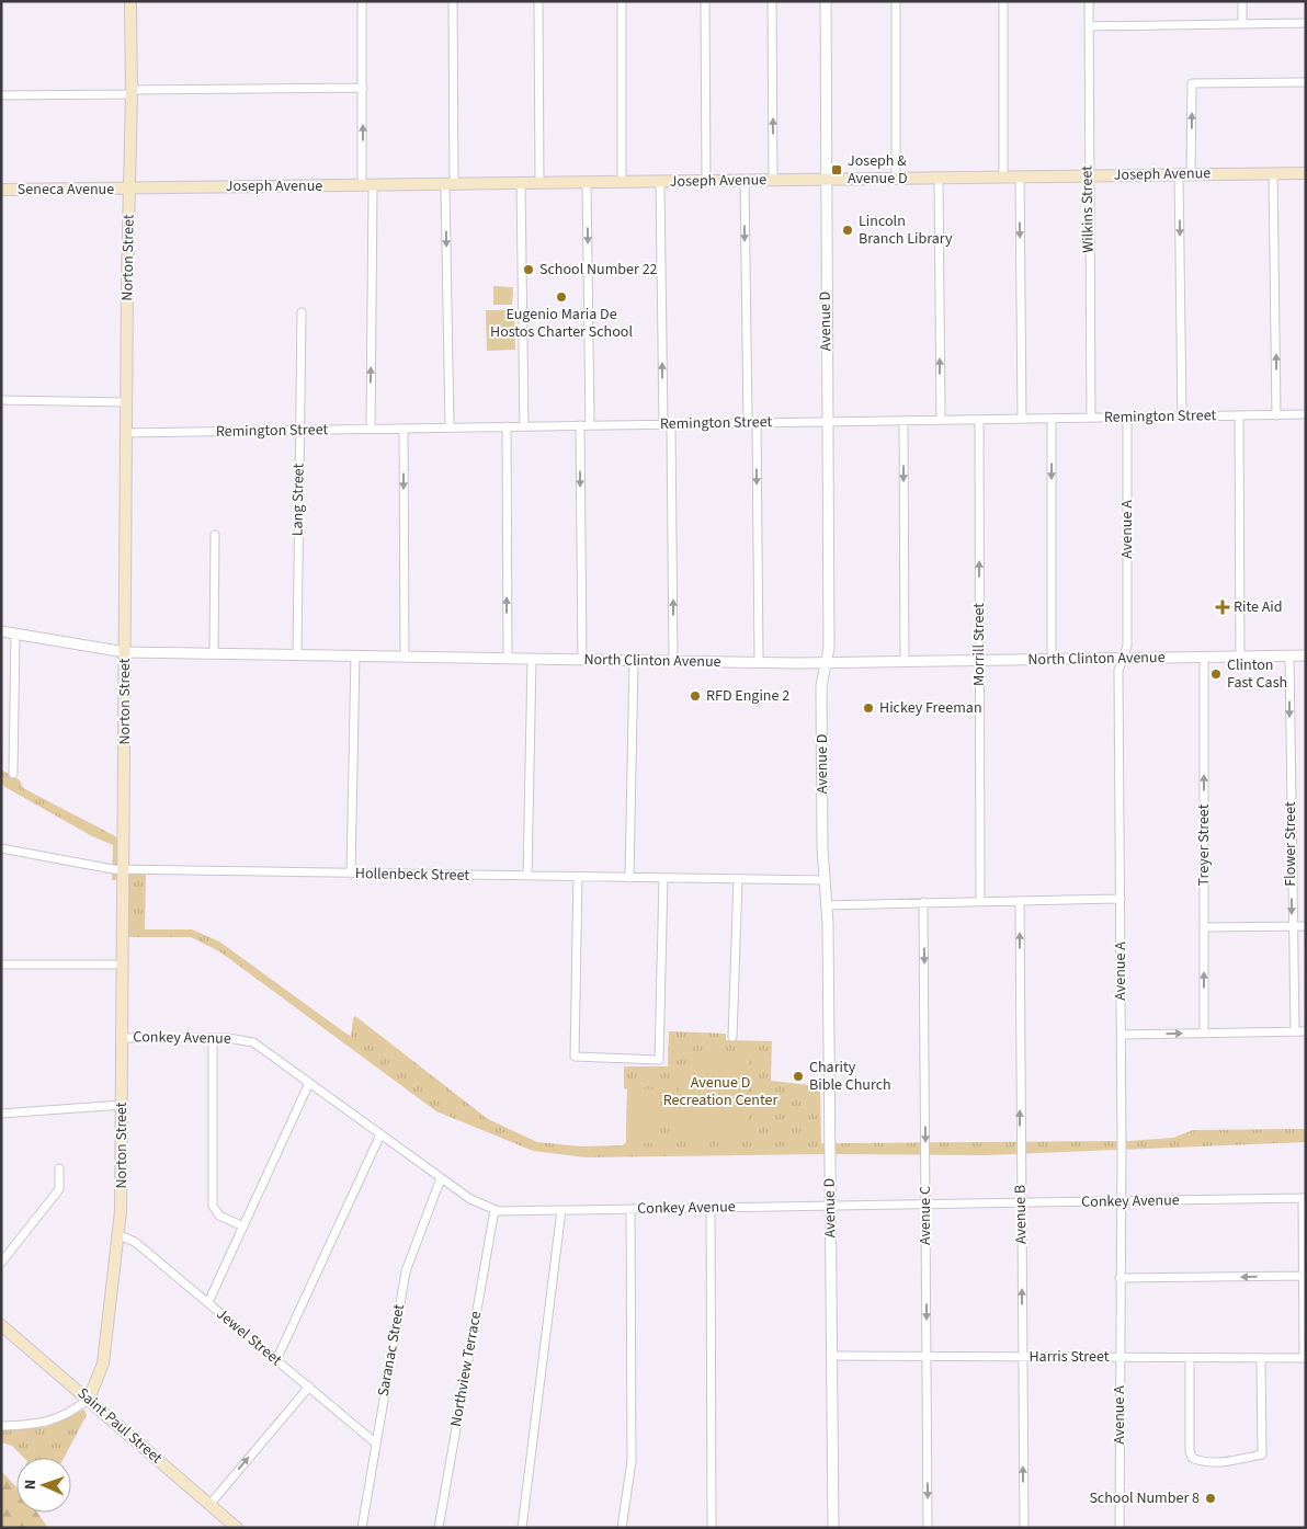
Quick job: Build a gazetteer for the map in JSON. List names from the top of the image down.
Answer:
{
  "streets": {
    "main road": [
      "Joseph Avenue",
      "Seneca Avenue",
      "Norton Street",
      "Saint Paul Street"
    ],
    "street": [
      "Wilkins Street",
      "Avenue D",
      "Remington Street",
      "Lang Street",
      "Avenue A",
      "Morrill Street",
      "North Clinton Avenue",
      "Flower Street",
      "Treyer Street",
      "Hollenbeck Street",
      "Conkey Avenue",
      "Avenue B",
      "Avenue C",
      "Jewel Street",
      "Saranac Street",
      "Harris Street",
      "Northview Terrace"
    ]
  },
  "crossings": [
    ["Joseph Avenue", "Seneca Avenue"],
    ["Joseph Avenue", "Wilkins Street"],
    ["Joseph Avenue", "Norton Street"],
    ["Joseph Avenue", "Avenue D"],
    ["Seneca Avenue", "Norton Street"],
    ["Wilkins Street", "Remington Street"],
    ["Norton Street", "Remington Street"],
    ["Norton Street", "North Clinton Avenue"],
    ["Norton Street", "Hollenbeck Street"],
    ["Norton Street", "Conkey Avenue"],
    ["Norton Street", "Jewel Street"],
    ["Norton Street", "Saint Paul Street"],
    ["Avenue D", "Remington Street"],
    ["Avenue D", "North Clinton Avenue"],
    ["Avenue D", "Hollenbeck Street"],
    ["Avenue D", "Conkey Avenue"],
    ["Avenue D", "Harris Street"],
    ["Remington Street", "Lang Street"],
    ["Remington Street", "Avenue A"],
    ["Remington Street", "Morrill Street"],
    ["Lang Street", "North Clinton Avenue"],
    ["Avenue A", "North Clinton Avenue"],
    ["Avenue A", "Conkey Avenue"],
    ["Avenue A", "Harris Street"],
    ["Morrill Street", "North Clinton Avenue"],
    ["North Clinton Avenue", "Flower Street"],
    ["North Clinton Avenue", "Treyer Street"],
    ["Conkey Avenue", "Avenue B"],
    ["Conkey Avenue", "Avenue C"],
    ["Conkey Avenue", "Saranac Street"],
    ["Conkey Avenue", "Northview Terrace"],
    ["Avenue B", "Harris Street"],
    ["Avenue C", "Harris Street"],
    ["Jewel Street", "Saranac Street"]
  ],
  "one_way": [
    "Morrill Street",
    "Flower Street",
    "Treyer Street",
    "Avenue B",
    "Avenue C"
  ],
  "parks": ["Avenue D Recreation Center"],
  "places": {
    "transit": ["Joseph & Avenue D"],
    "other": [
      "Lincoln Branch Library",
      "School Number 22",
      "Eugenio Maria De Hostos Charter School",
      "Clinton Fast Cash",
      "RFD Engine 2",
      "Hickey Freeman",
      "Charity Bible Church",
      "School Number 8"
    ],
    "health": ["Rite Aid"]
  },
  "north": "left"
}
